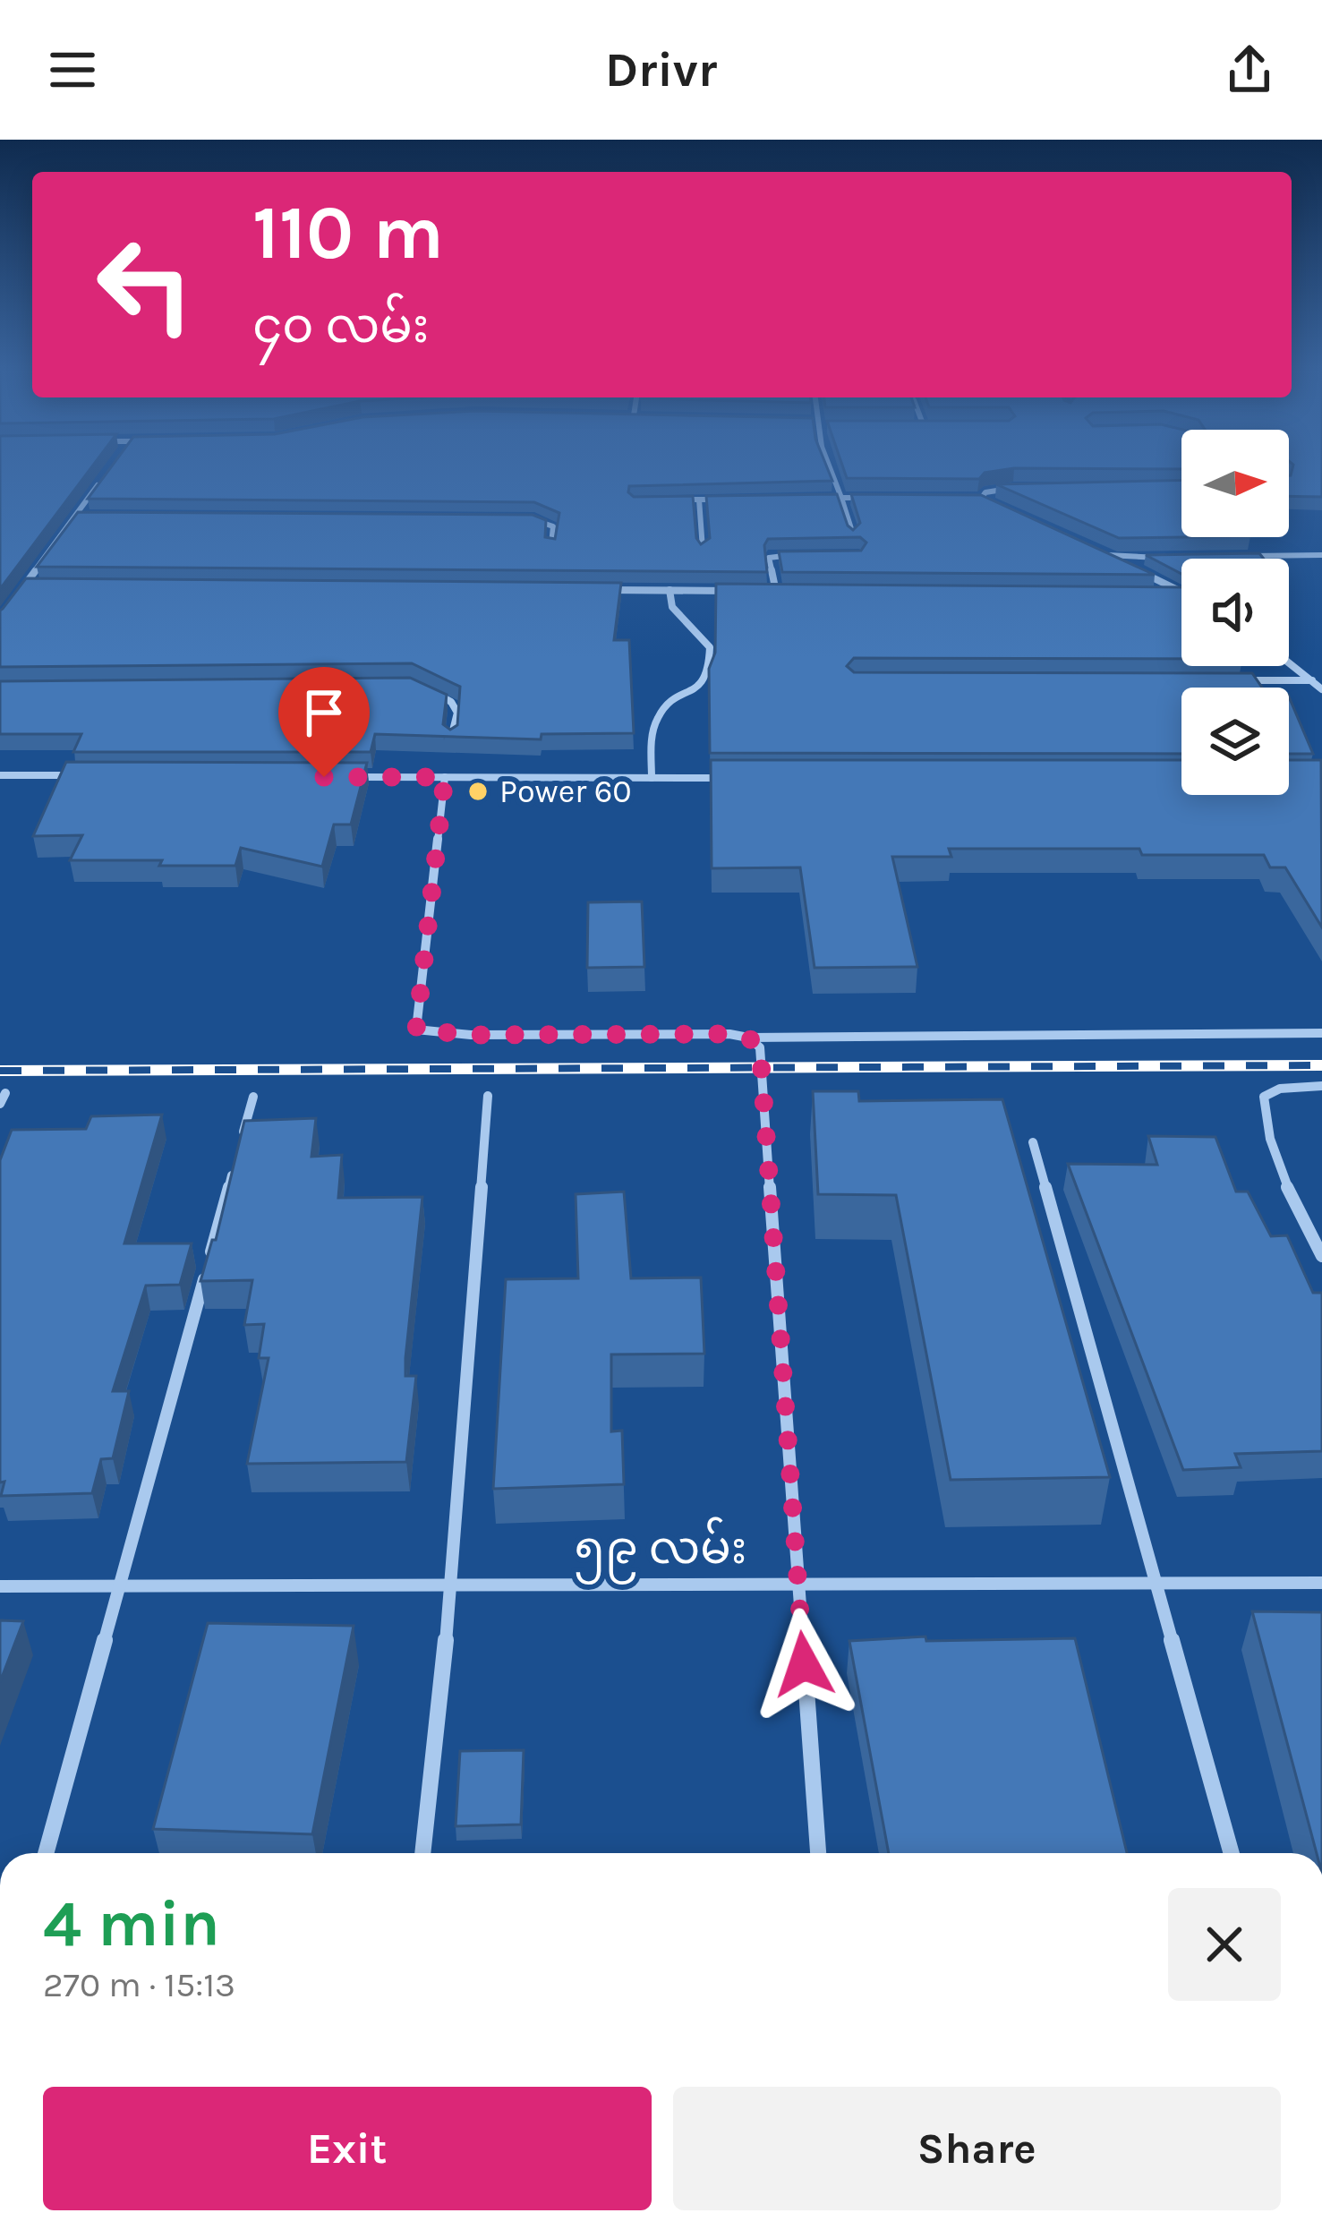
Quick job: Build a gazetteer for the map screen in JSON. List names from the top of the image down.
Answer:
{
  "streets": {
    "street": ["၅၉ လမ်း"]
  },
  "places": ["Power 60"],
  "north": "right",
  "page": {
    "header": "Drivr",
    "turn": ["110 m", "၄၀ လမ်း"],
    "heading": ["4 min", "270 m · 15:13"],
    "buttons": ["Exit", "Share"]
  }
}
